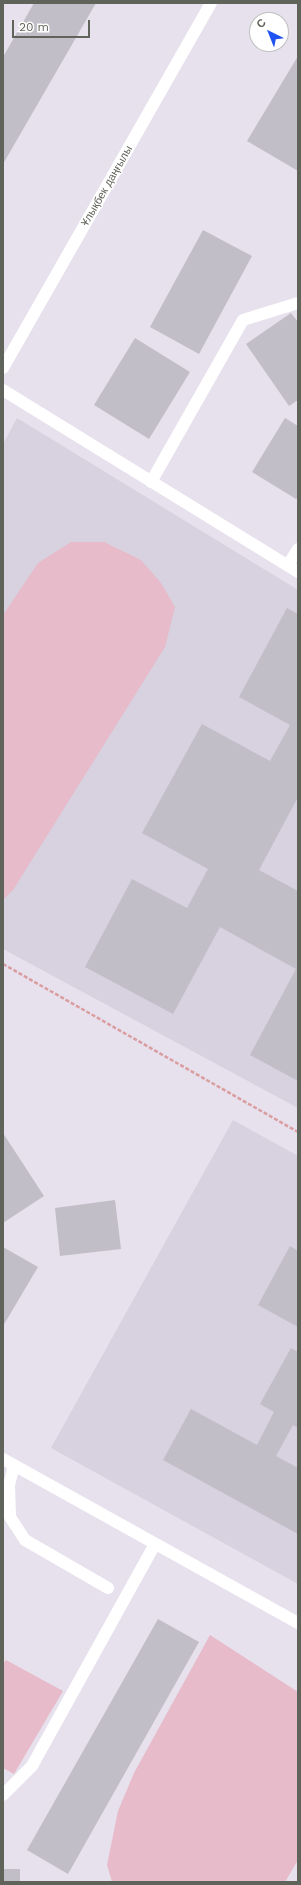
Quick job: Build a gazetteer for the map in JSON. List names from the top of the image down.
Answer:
{
  "streets": {
    "street": ["Ұлықбек даңғылы"]
  },
  "scale_bar": "20 m",
  "north": "top left"
}
